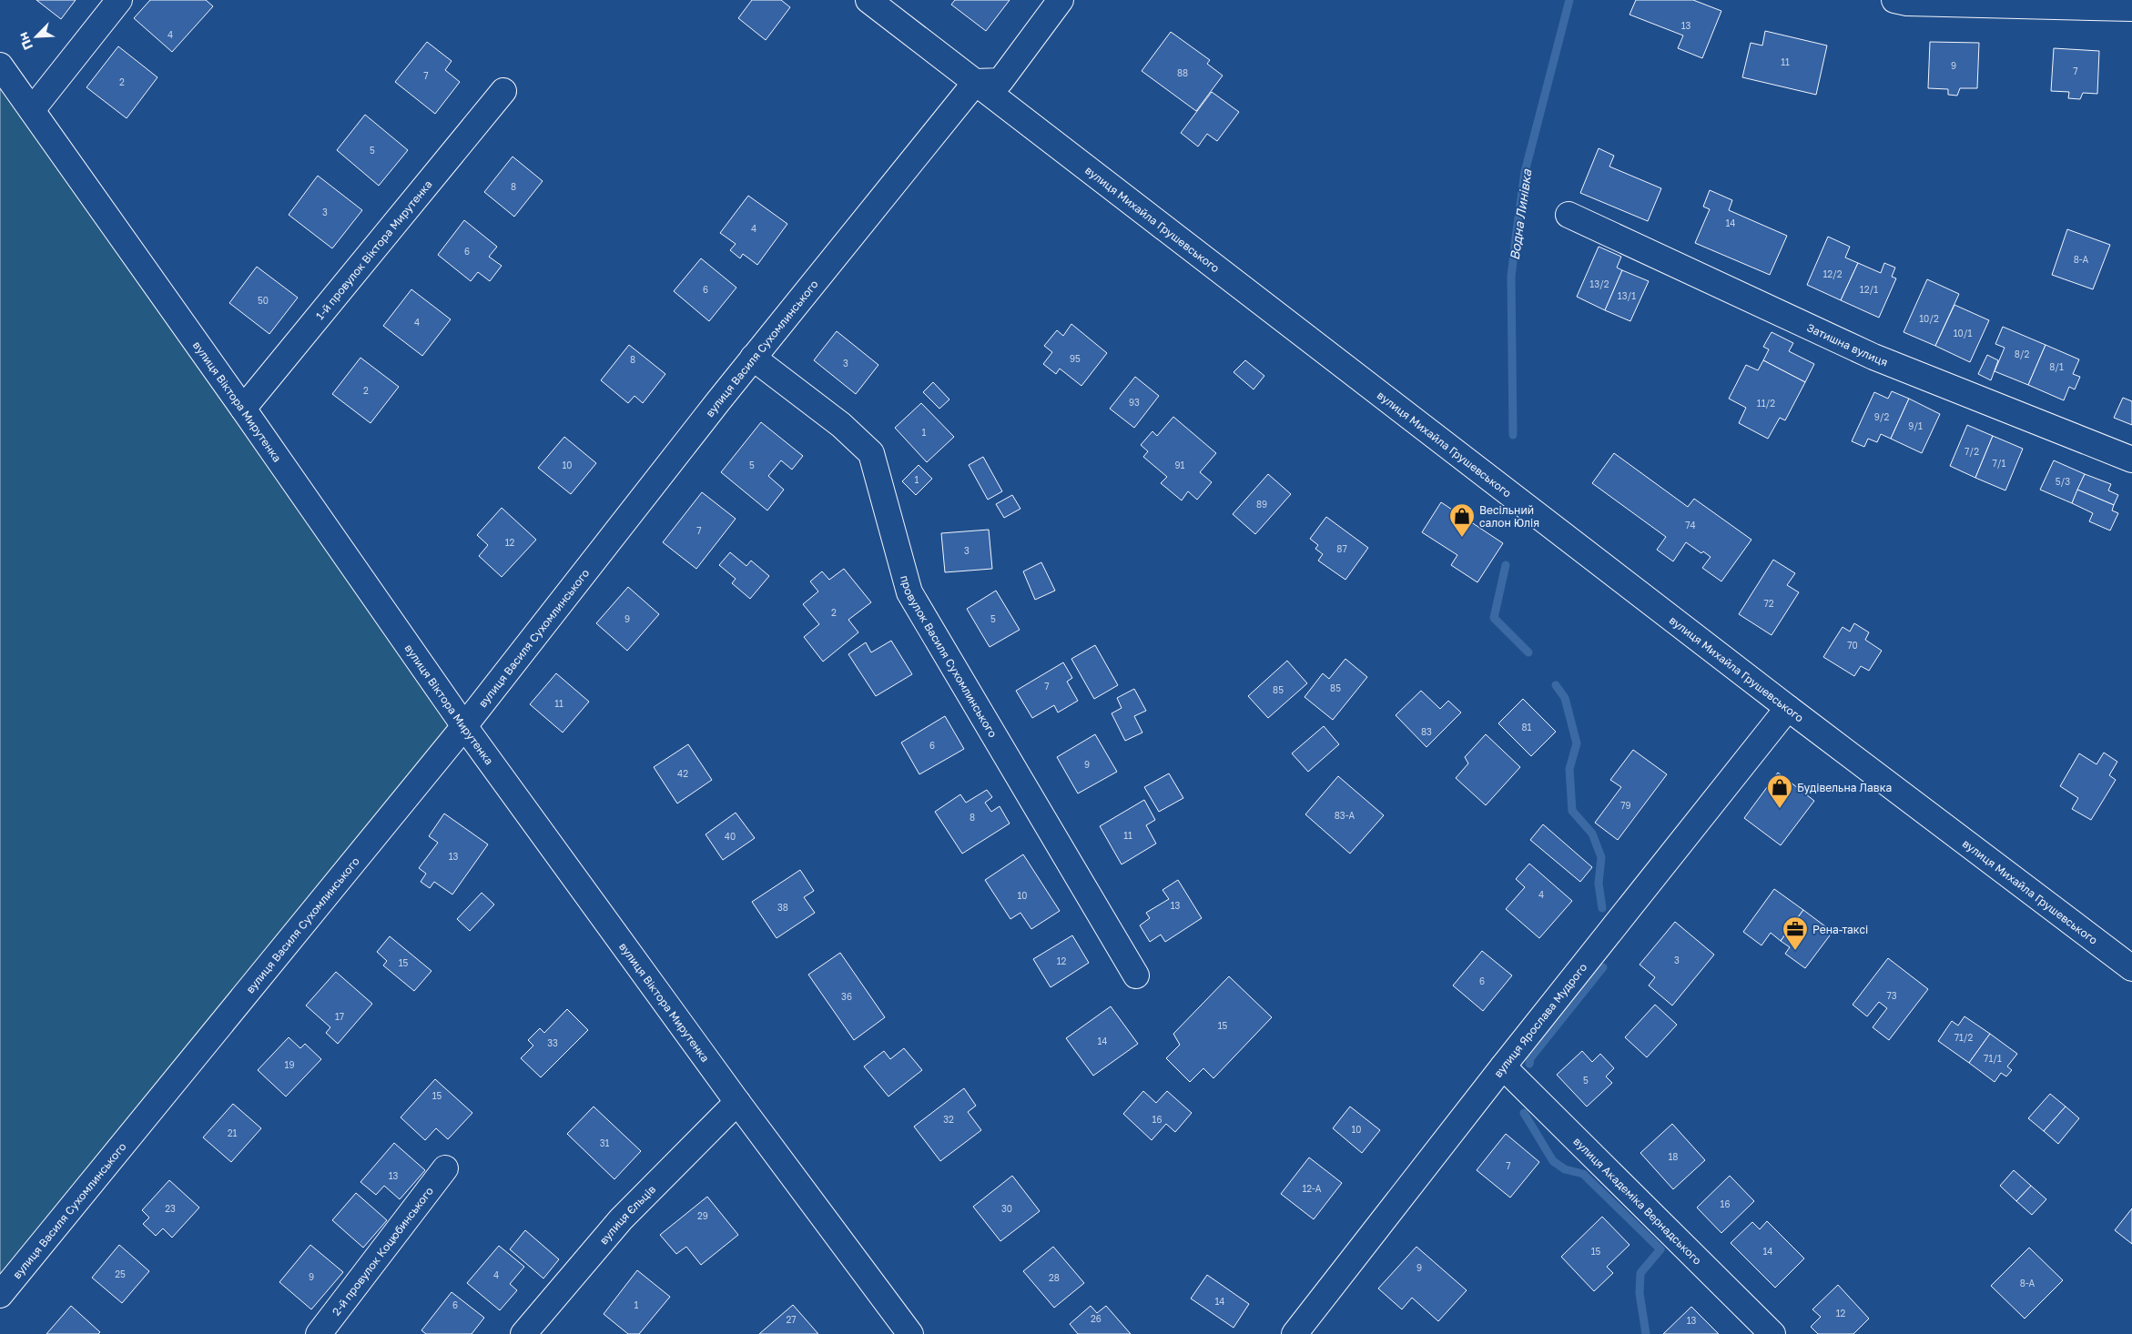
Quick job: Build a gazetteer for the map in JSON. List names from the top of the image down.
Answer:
{
  "streets": {
    "street": [
      "вулиця Михайла Грушевського",
      "1-й провулок Віктора Мирутенка",
      "Затишна вулиця",
      "вулиця Василя Сухомлинського",
      "вулиця Віктора Мирутенка",
      "провулок Василя Сухомлинського",
      "вулиця Ярослава Мудрого",
      "вулиця Академіка Вернадського",
      "вулиця Єльців",
      "2-й провулок Коцюбинського"
    ]
  },
  "crossings": [
    ["вулиця Михайла Грушевського", "вулиця Василя Сухомлинського"],
    ["вулиця Михайла Грушевського", "вулиця Ярослава Мудрого"],
    ["1-й провулок Віктора Мирутенка", "вулиця Віктора Мирутенка"],
    ["вулиця Василя Сухомлинського", "вулиця Віктора Мирутенка"],
    ["вулиця Василя Сухомлинського", "провулок Василя Сухомлинського"],
    ["вулиця Віктора Мирутенка", "вулиця Єльців"],
    ["вулиця Ярослава Мудрого", "вулиця Академіка Вернадського"]
  ],
  "water": ["Водна Линівка"],
  "places": {
    "shop": ["Весільний салон Юлія", "Будівельна Лавка"],
    "office": ["Рена-таксі"]
  },
  "house_numbers": [
    "13",
    "4",
    "11",
    "9",
    "7",
    "88",
    "7",
    "2",
    "5",
    "8",
    "3",
    "14",
    "4",
    "6",
    "8-А",
    "12/2",
    "13/2",
    "6",
    "12/1",
    "13/1",
    "50",
    "10/2",
    "4",
    "10/1",
    "8/2",
    "95",
    "8",
    "3",
    "8/1",
    "2",
    "93",
    "11/2",
    "9/2",
    "9/1",
    "1",
    "7/2",
    "7/1",
    "10",
    "5",
    "91",
    "1",
    "5/3",
    "89",
    "74",
    "7",
    "12",
    "87",
    "3",
    "72",
    "2",
    "9",
    "5",
    "70",
    "7",
    "85",
    "85",
    "11",
    "81",
    "83",
    "6",
    "9",
    "42",
    "79",
    "83-А",
    "8",
    "11",
    "40",
    "13",
    "4",
    "10",
    "13",
    "38",
    "3",
    "12",
    "15",
    "6",
    "73",
    "36",
    "17",
    "15",
    "71/2",
    "14",
    "33",
    "71/1",
    "19",
    "5",
    "15",
    "32",
    "16",
    "10",
    "21",
    "31",
    "18",
    "7",
    "13",
    "12-А",
    "16",
    "23",
    "30",
    "29",
    "15",
    "14",
    "9",
    "25",
    "4",
    "9",
    "28",
    "8-А",
    "14",
    "6",
    "1",
    "12",
    "26",
    "27",
    "13"
  ],
  "north": "bottom left"
}
